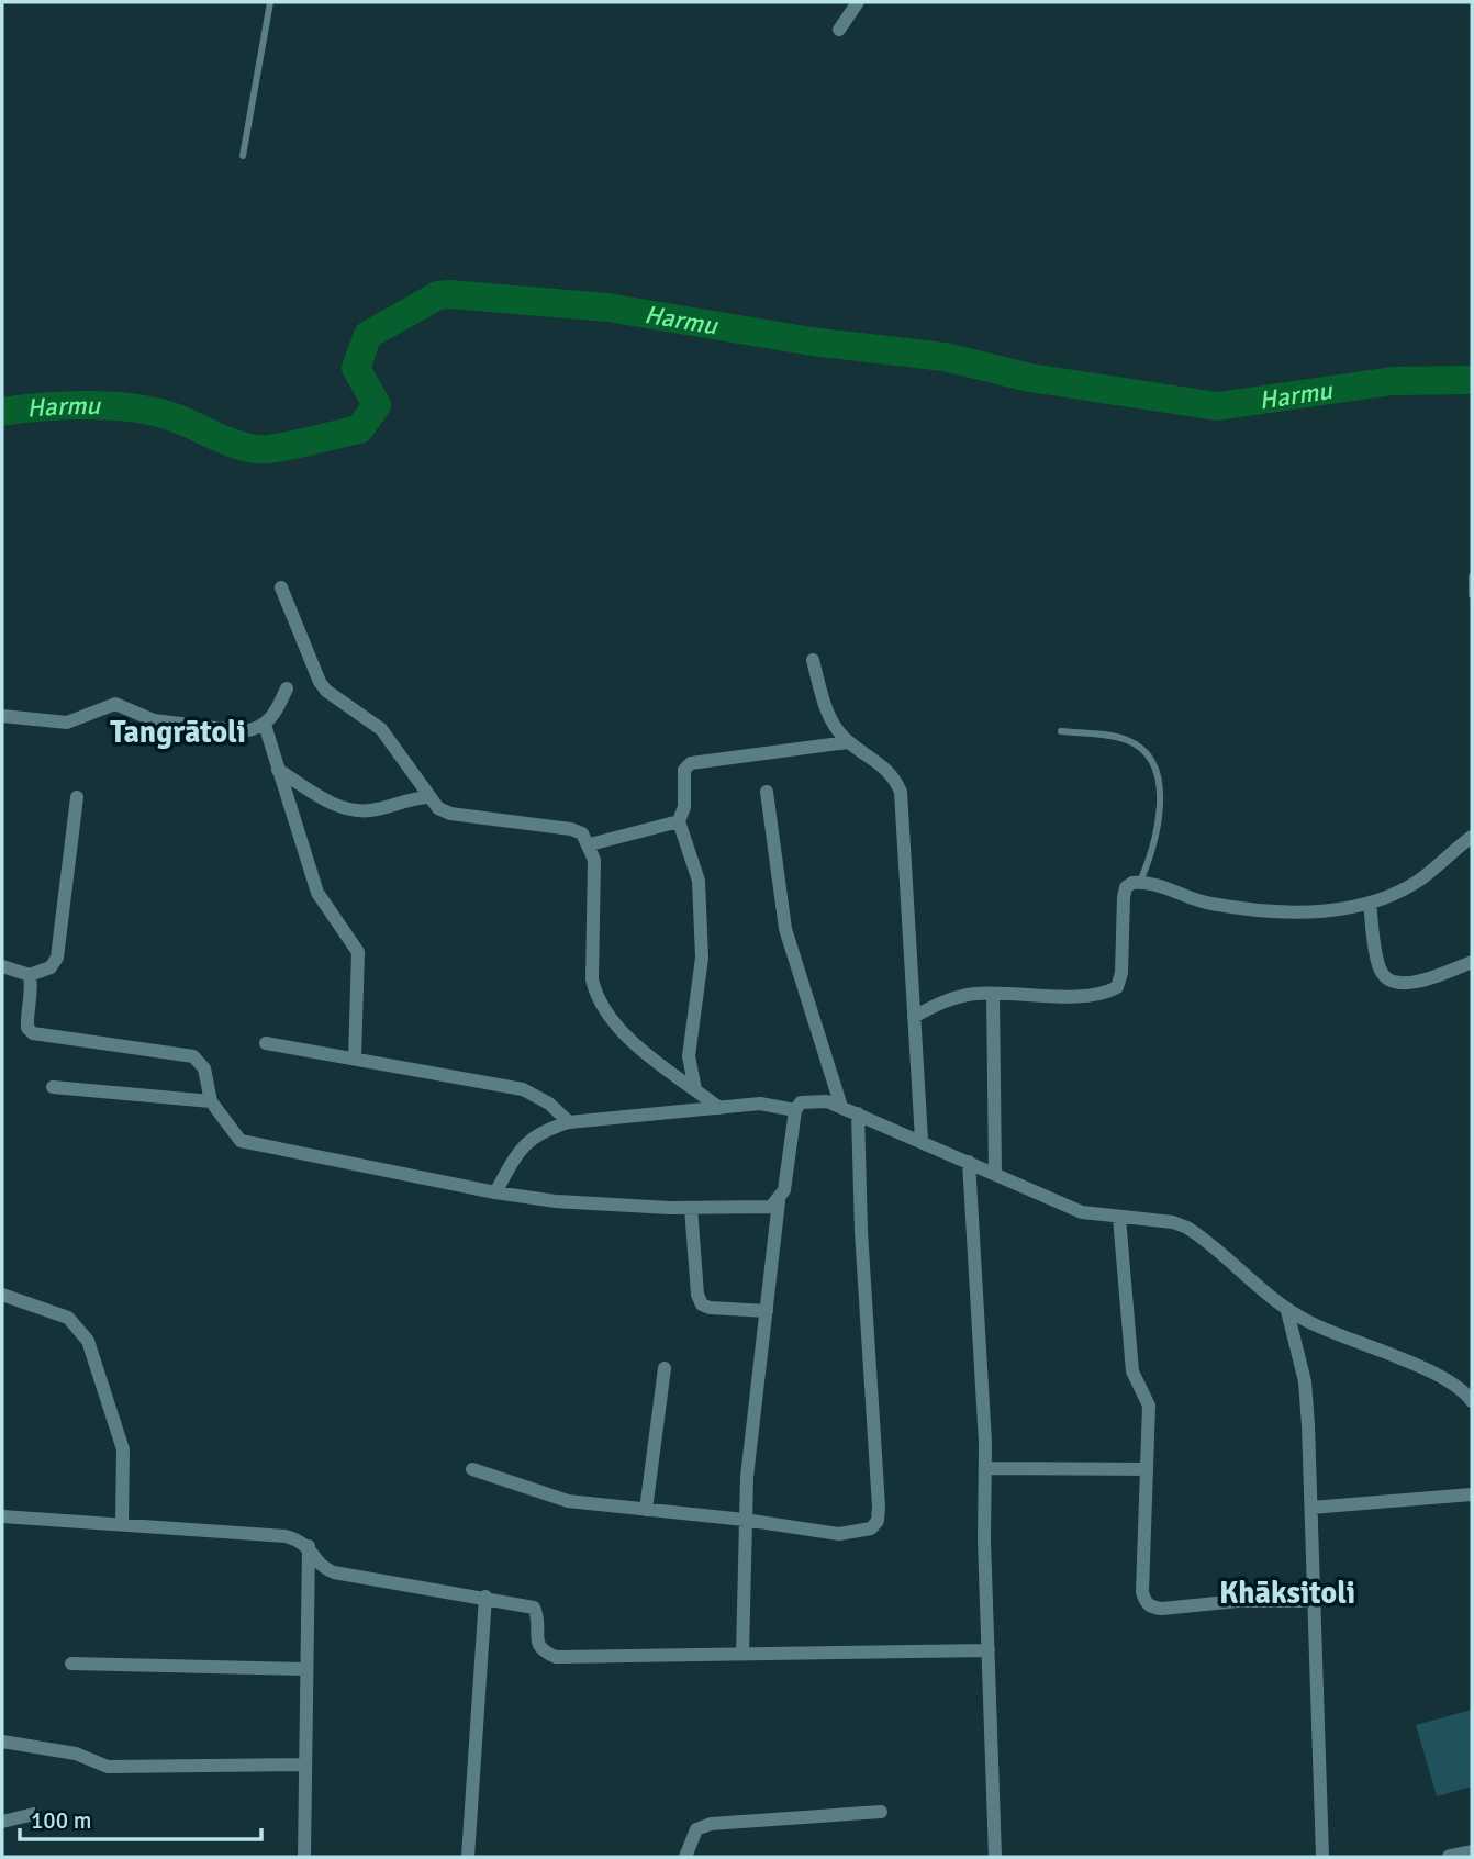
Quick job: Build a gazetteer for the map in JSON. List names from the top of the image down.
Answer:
{
  "districts": ["Tangrātoli", "Khāksitoli"],
  "water": ["Harmu"],
  "scale_bar": "100 m"
}
